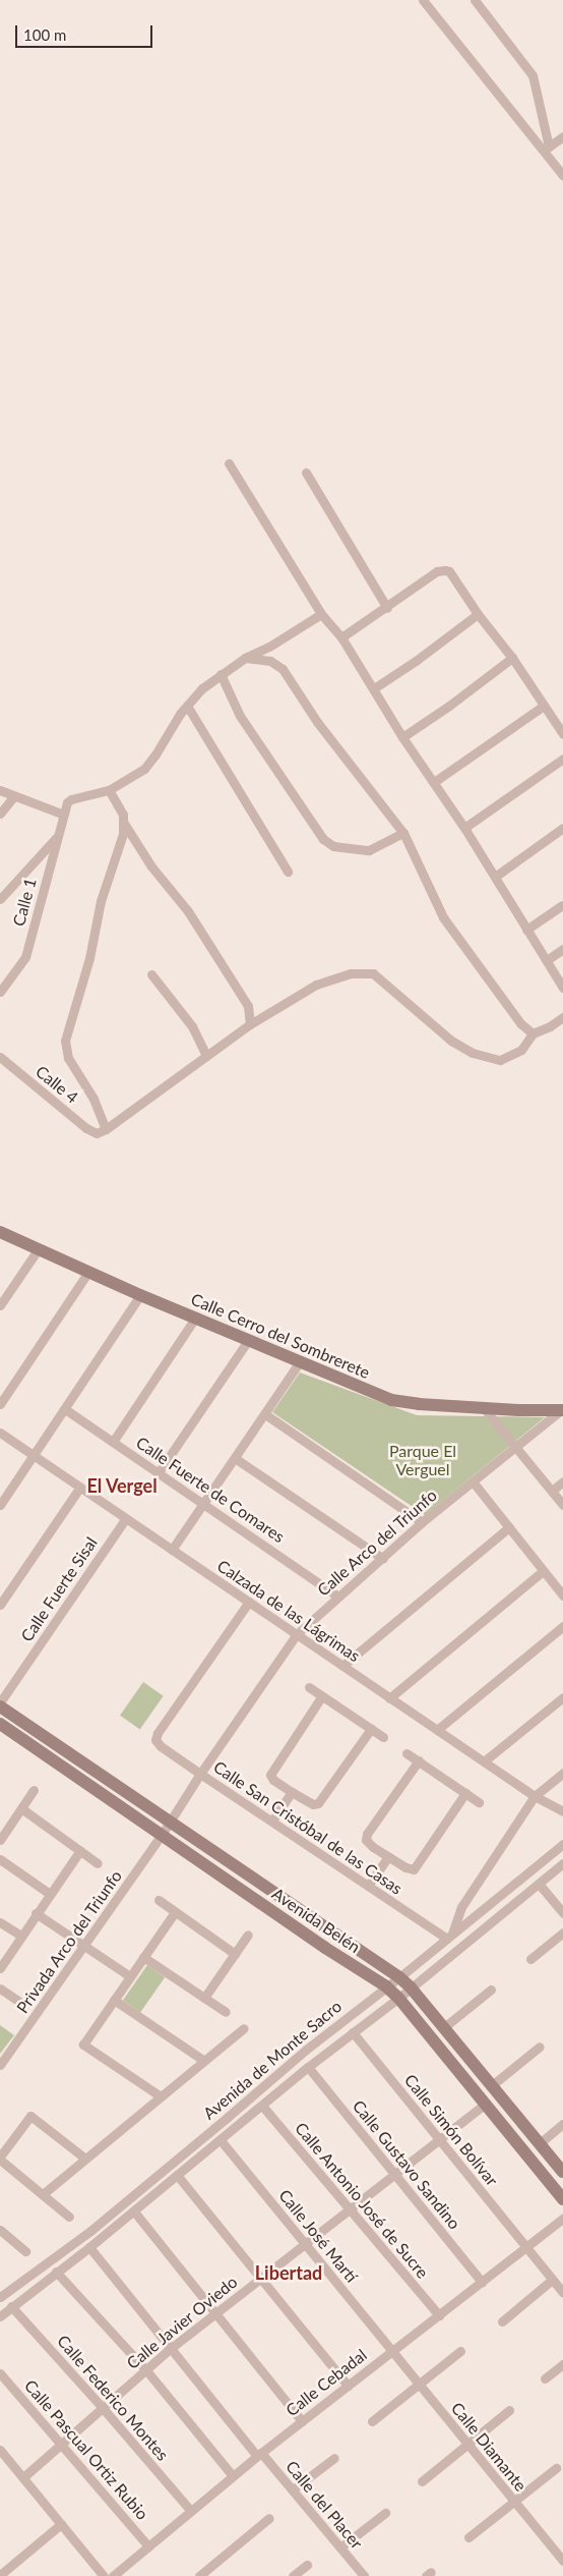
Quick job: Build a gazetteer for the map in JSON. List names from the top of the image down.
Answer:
{
  "streets": {
    "main road": ["Calle Cerro del Sombrerete", "Avenida Belén"],
    "street": [
      "Calle 1",
      "Calle 4",
      "Calle Fuerte de Comares",
      "Calle Arco del Triunfo",
      "Calle Fuerte Sisal",
      "Calzada de las Lágrimas",
      "Calle San Cristóbal de las Casas",
      "Privada Arco del Triunfo",
      "Avenida de Monte Sacro",
      "Calle Simón Bolívar",
      "Calle Gustavo Sandino",
      "Calle Antonio José de Sucre",
      "Calle José Martí",
      "Calle Javier Oviedo",
      "Calle Cebadal",
      "Calle Federico Montes",
      "Calle Diamante",
      "Calle Pascual Ortiz Rubio",
      "Calle del Placer"
    ]
  },
  "crossings": [
    ["Calle Cerro del Sombrerete", "Calle Arco del Triunfo"],
    ["Calle Fuerte de Comares", "Calle Arco del Triunfo"],
    ["Calle Arco del Triunfo", "Calzada de las Lágrimas"],
    ["Calle Arco del Triunfo", "Calle San Cristóbal de las Casas"],
    ["Calle Arco del Triunfo", "Avenida Belén"],
    ["Calle Arco del Triunfo", "Privada Arco del Triunfo"],
    ["Calle Fuerte Sisal", "Calzada de las Lágrimas"],
    ["Calle Fuerte Sisal", "Avenida Belén"],
    ["Calzada de las Lágrimas", "Calle San Cristóbal de las Casas"],
    ["Calle San Cristóbal de las Casas", "Avenida de Monte Sacro"],
    ["Avenida Belén", "Privada Arco del Triunfo"],
    ["Avenida Belén", "Avenida de Monte Sacro"],
    ["Avenida Belén", "Calle Javier Oviedo"],
    ["Avenida de Monte Sacro", "Calle Simón Bolívar"],
    ["Avenida de Monte Sacro", "Calle Gustavo Sandino"],
    ["Avenida de Monte Sacro", "Calle Antonio José de Sucre"],
    ["Avenida de Monte Sacro", "Calle José Martí"],
    ["Avenida de Monte Sacro", "Calle Federico Montes"],
    ["Avenida de Monte Sacro", "Calle del Placer"],
    ["Calle Simón Bolívar", "Calle Javier Oviedo"],
    ["Calle Simón Bolívar", "Calle Cebadal"],
    ["Calle Gustavo Sandino", "Calle Javier Oviedo"],
    ["Calle Gustavo Sandino", "Calle Cebadal"],
    ["Calle Antonio José de Sucre", "Calle Javier Oviedo"],
    ["Calle Antonio José de Sucre", "Calle Cebadal"],
    ["Calle José Martí", "Calle Javier Oviedo"],
    ["Calle José Martí", "Calle Cebadal"],
    ["Calle José Martí", "Calle Diamante"],
    ["Calle Javier Oviedo", "Calle Federico Montes"],
    ["Calle Javier Oviedo", "Calle Pascual Ortiz Rubio"],
    ["Calle Javier Oviedo", "Calle del Placer"],
    ["Calle Cebadal", "Calle Federico Montes"],
    ["Calle Cebadal", "Calle Diamante"],
    ["Calle Cebadal", "Calle Pascual Ortiz Rubio"],
    ["Calle Cebadal", "Calle del Placer"]
  ],
  "districts": ["El Vergel", "Libertad"],
  "parks": ["Parque El Verguel"],
  "scale_bar": "100 m"
}
